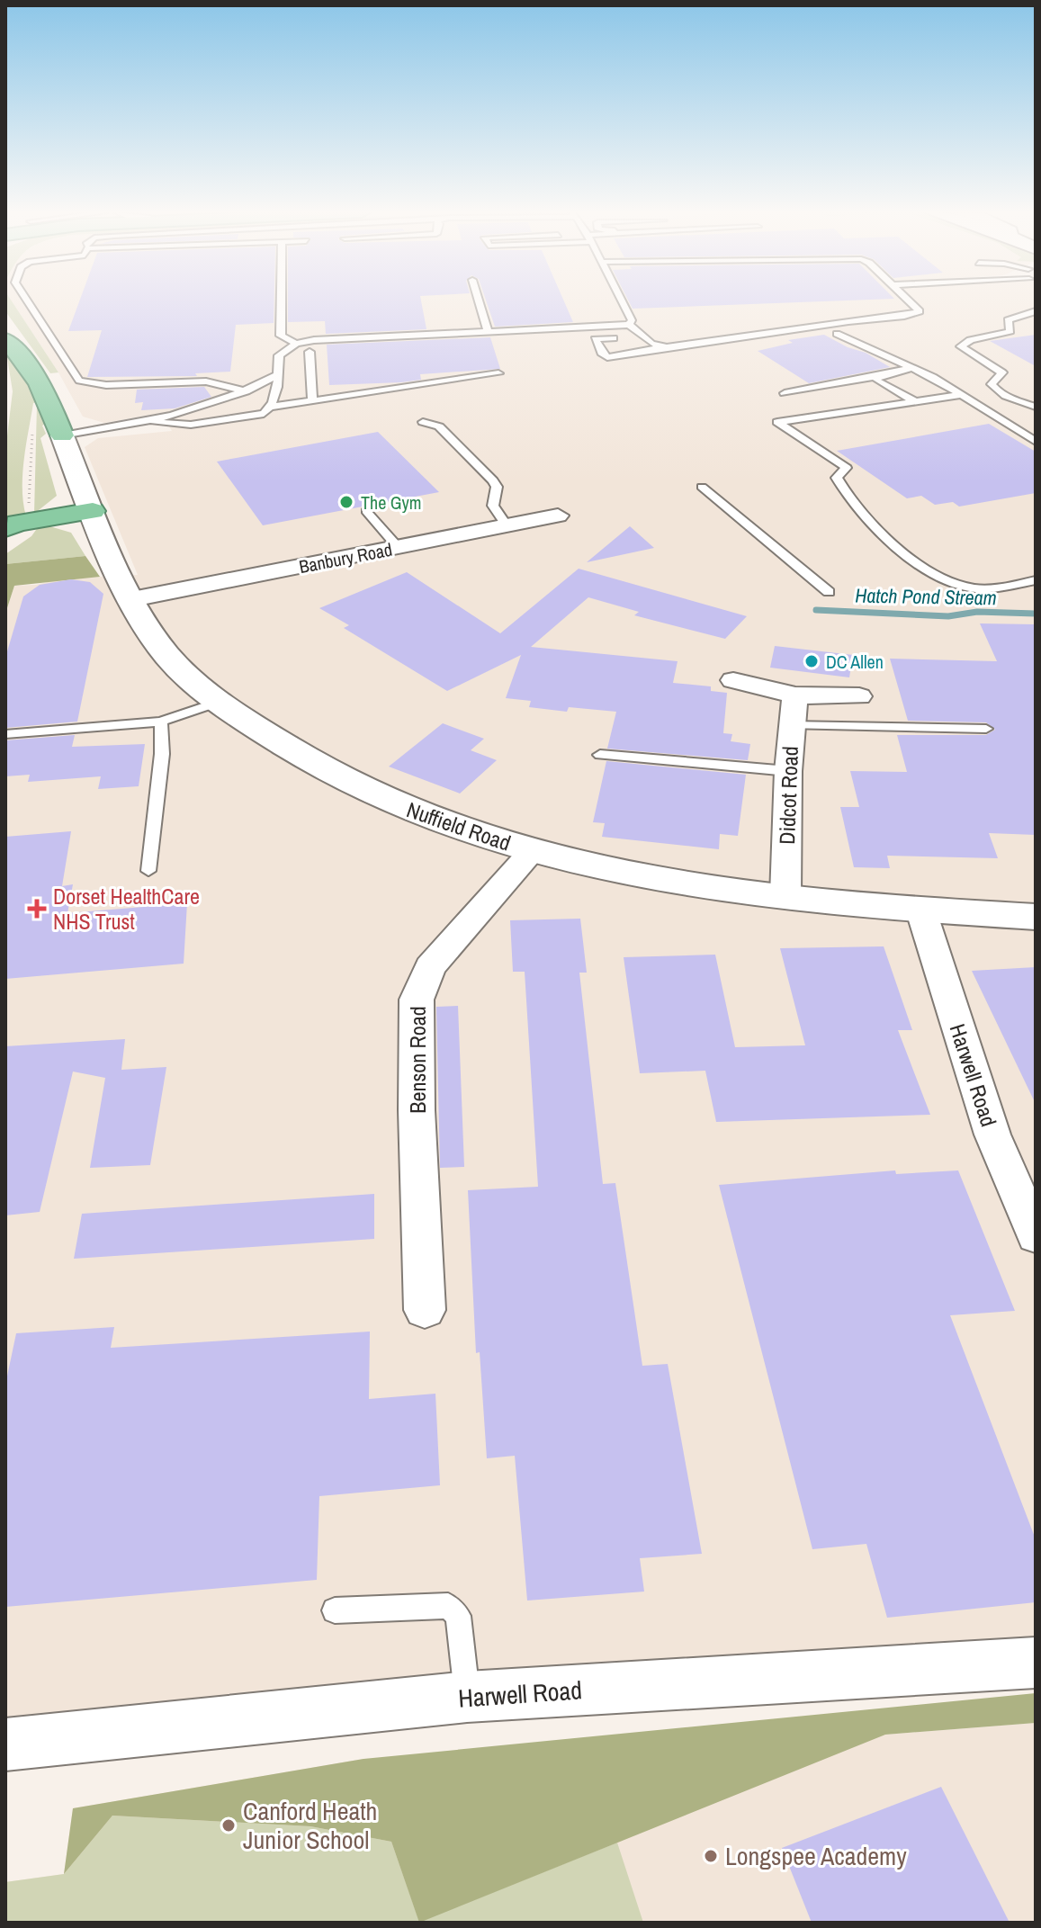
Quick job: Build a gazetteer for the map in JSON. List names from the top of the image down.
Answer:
{
  "streets": {
    "street": [
      "Banbury Road",
      "Didcot Road",
      "Nuffield Road",
      "Benson Road",
      "Harwell Road"
    ]
  },
  "crossings": [
    ["Banbury Road", "Nuffield Road"],
    ["Didcot Road", "Nuffield Road"],
    ["Nuffield Road", "Benson Road"],
    ["Nuffield Road", "Harwell Road"]
  ],
  "water": ["Hatch Pond Stream"],
  "places": {
    "other": [
      "The Gym",
      "DC Allen",
      "Canford Heath Junior School",
      "Longspee Academy"
    ],
    "health": ["Dorset HealthCare NHS Trust"]
  }
}
